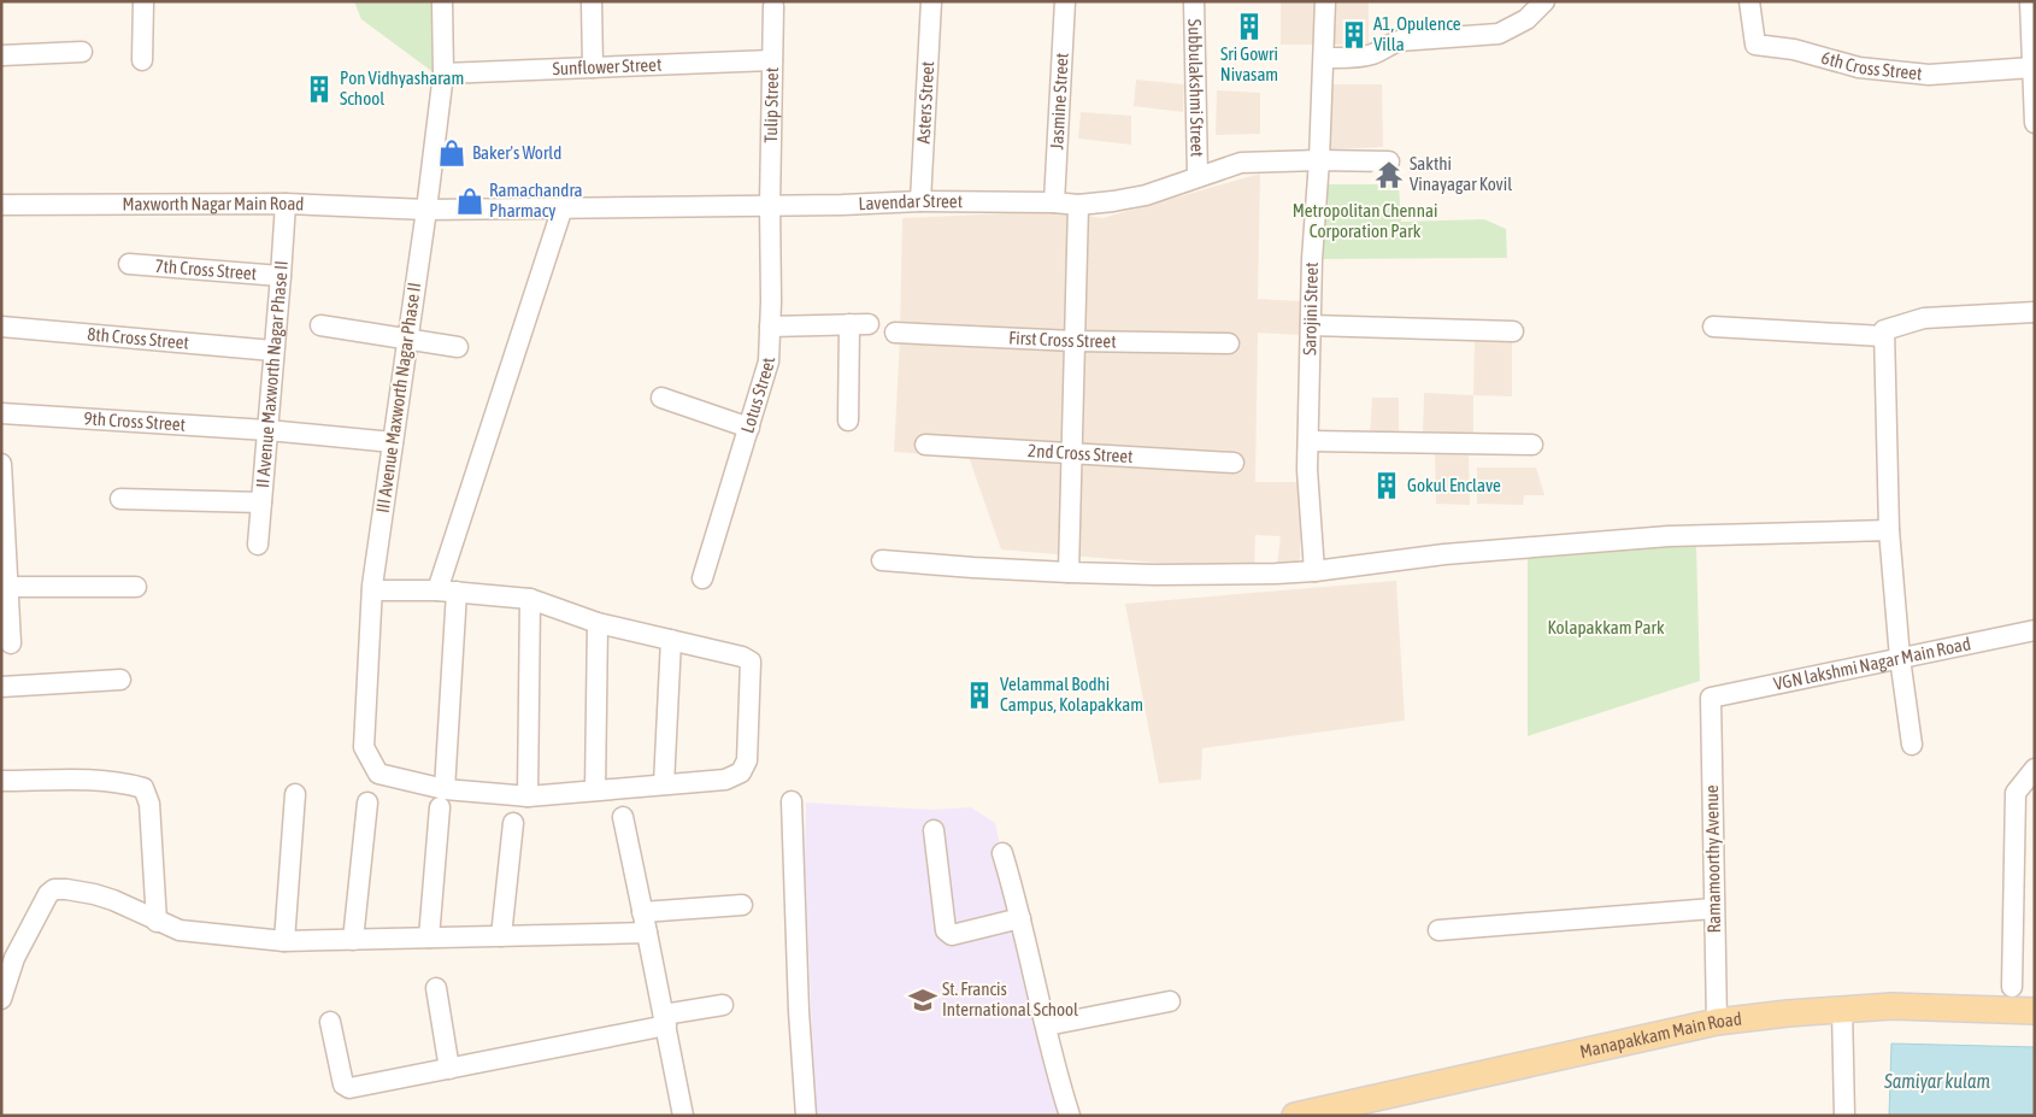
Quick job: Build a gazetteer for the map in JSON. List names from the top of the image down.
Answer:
{
  "streets": {
    "main road": ["Manapakkam Main Road"],
    "street": [
      "6th Cross Street",
      "Sunflower Street",
      "Subbulakshmi Street",
      "Asters Street",
      "Jasmine Street",
      "Tulip Street",
      "Lavendar Street",
      "Maxworth Nagar Main Road",
      "7th Cross Street",
      "Sarojini Street",
      "8th Cross Street",
      "First Cross Street",
      "II Avenue Maxworth Nagar Phase II",
      "Lotus Street",
      "III Avenue Maxworth Nagar Phase II",
      "9th Cross Street",
      "2nd Cross Street",
      "VGN lakshmi Nagar Main Road",
      "Ramamoorthy Avenue"
    ]
  },
  "crossings": [
    ["Sunflower Street", "Tulip Street"],
    ["Sunflower Street", "III Avenue Maxworth Nagar Phase II"],
    ["Subbulakshmi Street", "Lavendar Street"],
    ["Asters Street", "Lavendar Street"],
    ["Jasmine Street", "Lavendar Street"],
    ["Tulip Street", "Lavendar Street"],
    ["Tulip Street", "Lotus Street"],
    ["Lavendar Street", "Maxworth Nagar Main Road"],
    ["Lavendar Street", "Sarojini Street"],
    ["Lavendar Street", "Lotus Street"],
    ["Lavendar Street", "III Avenue Maxworth Nagar Phase II"],
    ["Maxworth Nagar Main Road", "II Avenue Maxworth Nagar Phase II"],
    ["Maxworth Nagar Main Road", "III Avenue Maxworth Nagar Phase II"],
    ["7th Cross Street", "II Avenue Maxworth Nagar Phase II"],
    ["8th Cross Street", "II Avenue Maxworth Nagar Phase II"],
    ["II Avenue Maxworth Nagar Phase II", "9th Cross Street"],
    ["III Avenue Maxworth Nagar Phase II", "9th Cross Street"],
    ["VGN lakshmi Nagar Main Road", "Ramamoorthy Avenue"],
    ["Ramamoorthy Avenue", "Manapakkam Main Road"]
  ],
  "water": ["Samiyar kulam"],
  "parks": ["Metropolitan Chennai Corporation Park", "Kolapakkam Park"],
  "places": {
    "building": [
      "Sri Gowri Nivasam",
      "A1, Opulence Villa",
      "Pon Vidhyasharam School",
      "Gokul Enclave",
      "Velammal Bodhi Campus, Kolapakkam"
    ],
    "shop": ["Baker's World", "Ramachandra Pharmacy"],
    "temple": ["Sakthi Vinayagar Kovil"],
    "school or university": ["St. Francis International School"]
  }
}
